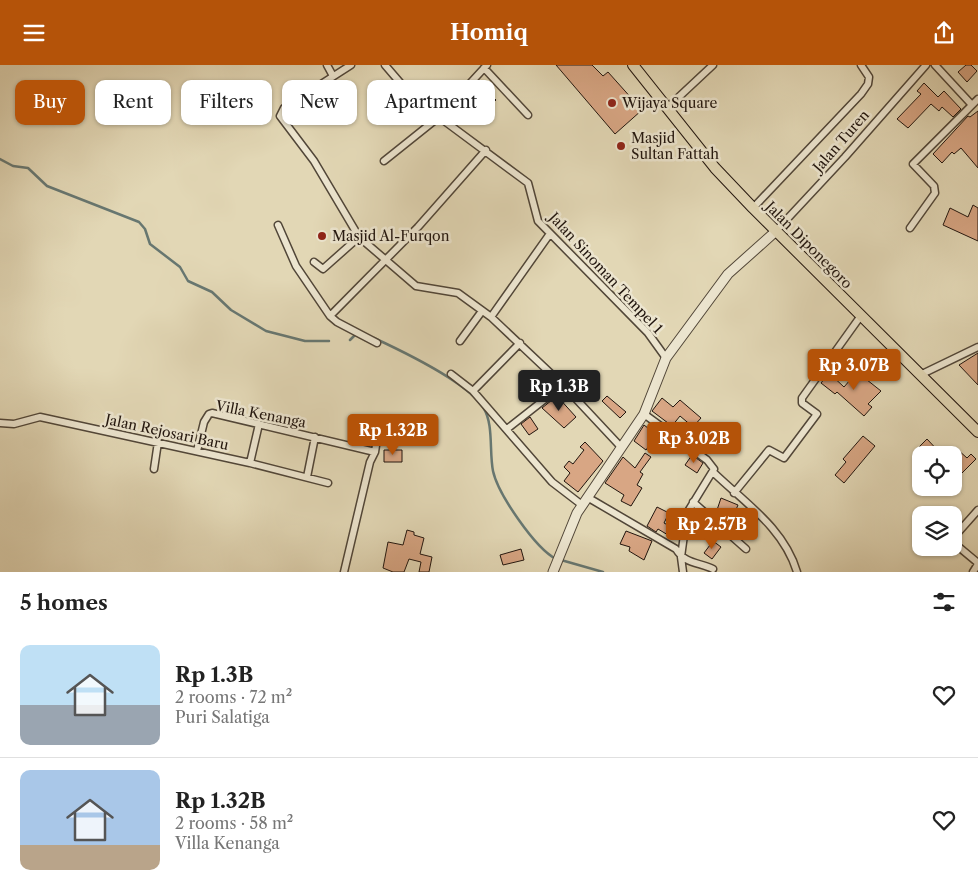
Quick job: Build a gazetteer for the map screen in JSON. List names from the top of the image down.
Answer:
{
  "streets": {
    "main road": ["Jalan Diponegoro"],
    "street": [
      "Jalan Turen",
      "Jalan Sinoman Tempel 1",
      "Villa Kenanga",
      "Jalan Rejosari Baru"
    ]
  },
  "crossings": [
    ["Jalan Turen", "Jalan Diponegoro"],
    ["Villa Kenanga", "Jalan Rejosari Baru"]
  ],
  "places": ["Wijaya Square", "Masjid Sultan Fattah", "Masjid Al-Furqon"],
  "page": {
    "header": "Homiq",
    "chip": [
      "Buy",
      "Rent",
      "Filters",
      "New",
      "Apartment"
    ],
    "price": [
      "Rp 3.07B",
      "Rp 1.3B",
      "Rp 1.32B",
      "Rp 3.02B",
      "Rp 2.57B"
    ],
    "heading": "5 homes",
    "list": [
      {
        "name": "Rp 1.3B",
        "note": "2 rooms · 72 m² · Puri Salatiga"
      },
      {
        "name": "Rp 1.32B",
        "note": "2 rooms · 58 m² · Villa Kenanga"
      }
    ]
  }
}
